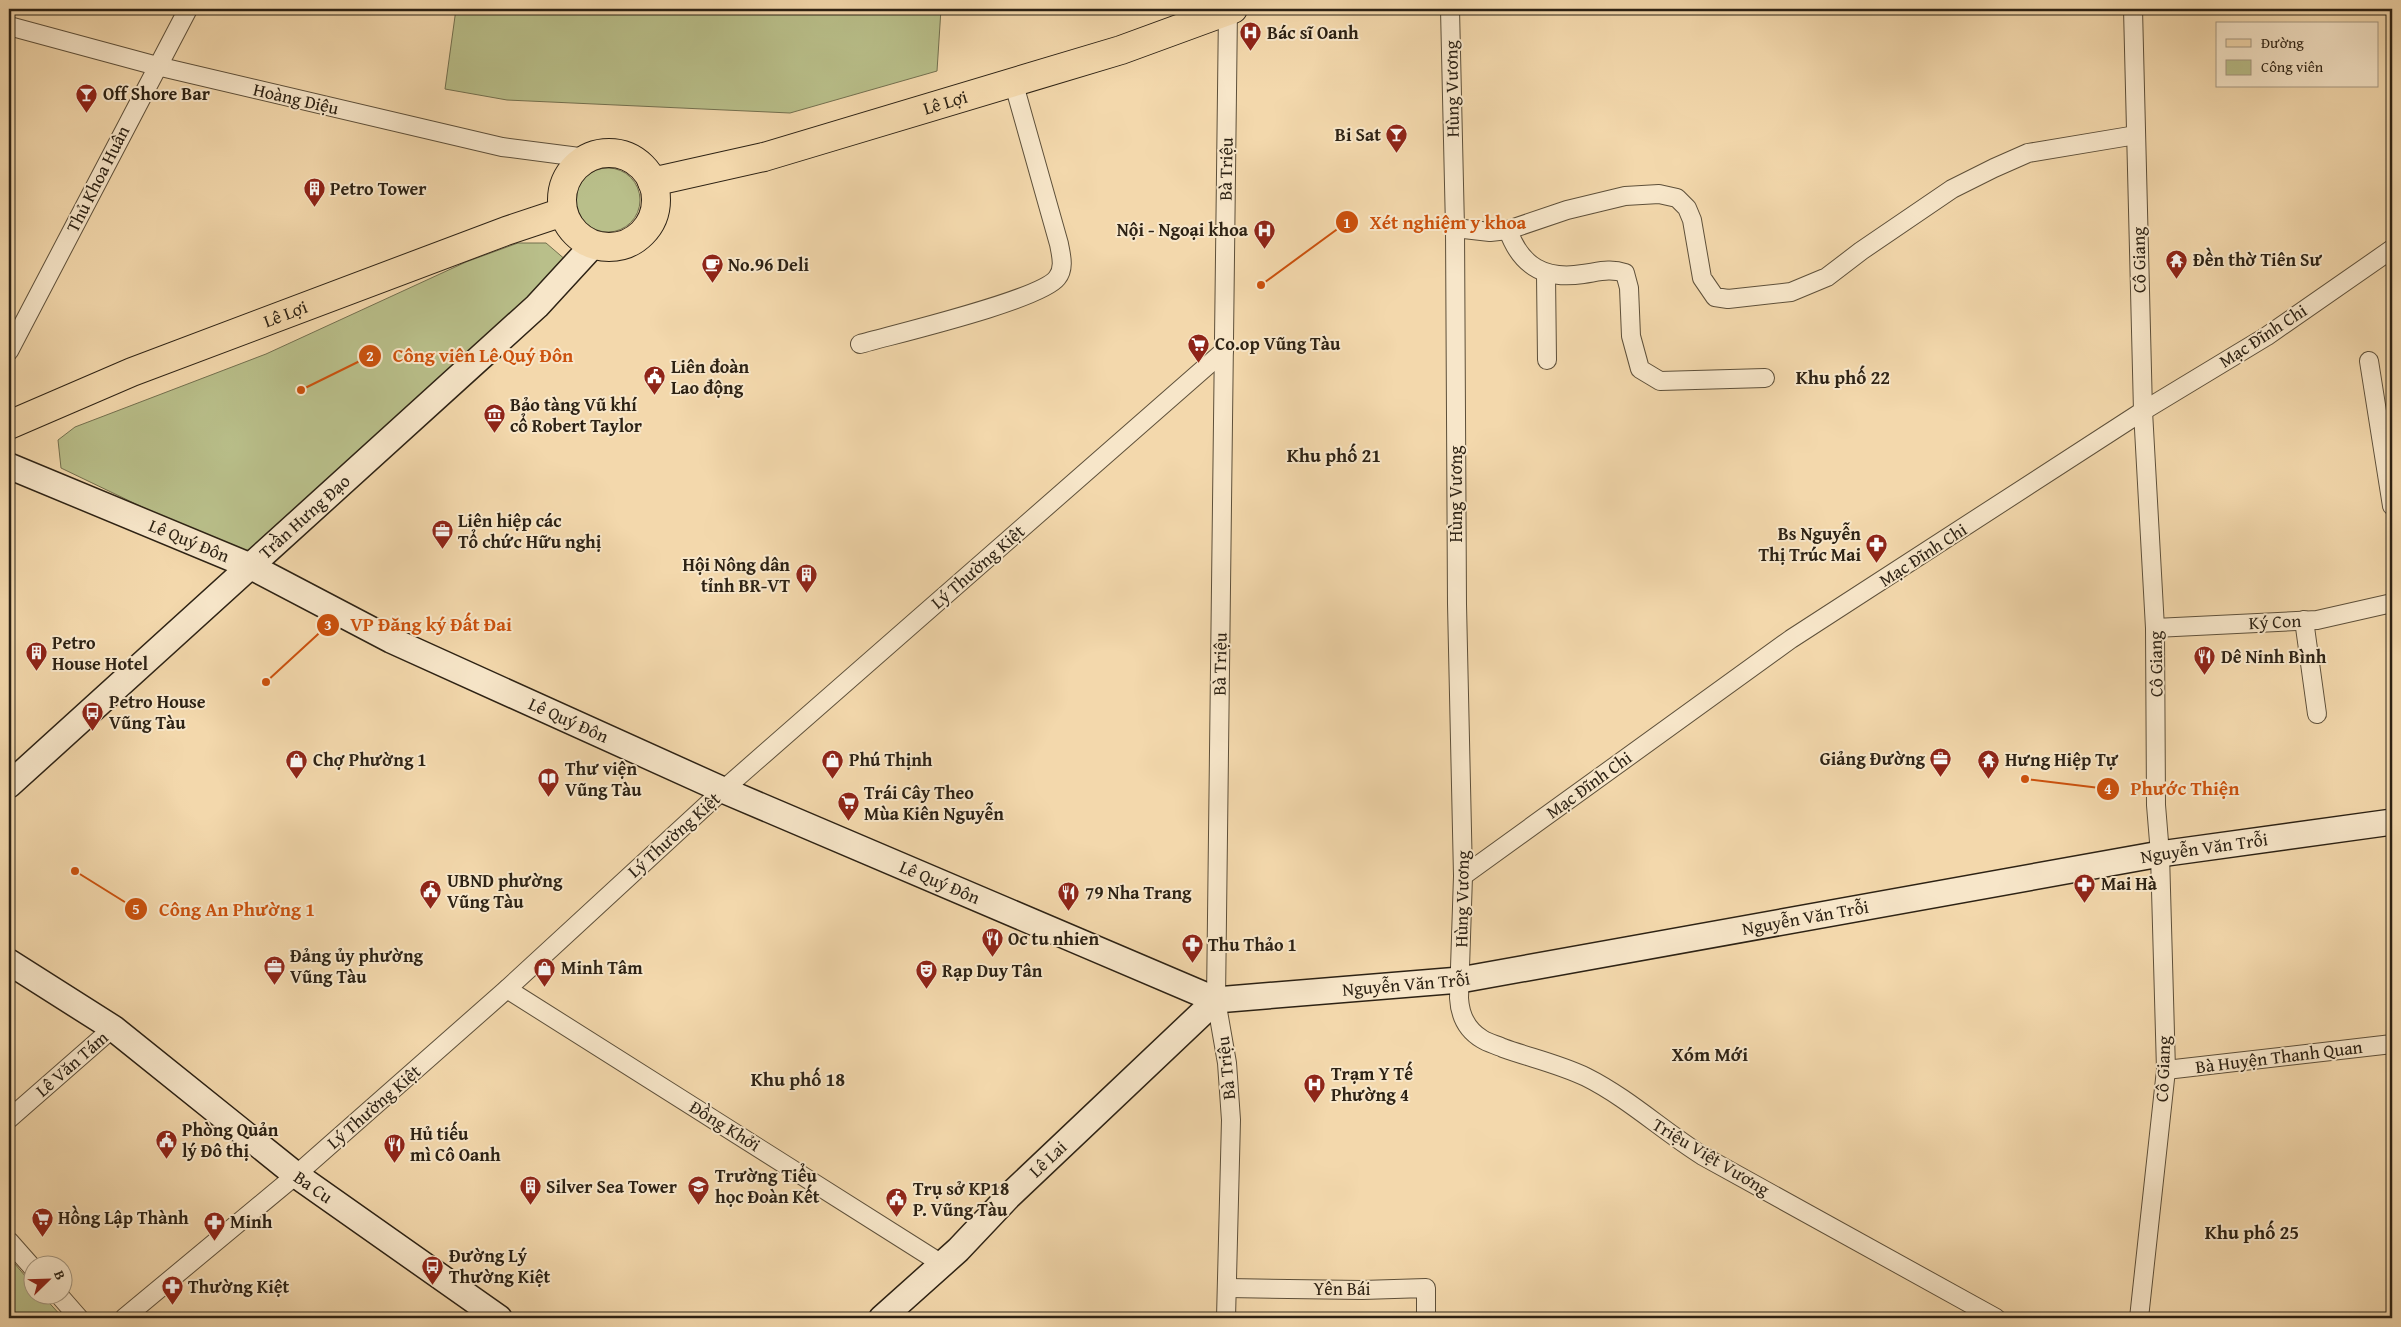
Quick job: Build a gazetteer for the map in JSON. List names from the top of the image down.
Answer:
{
  "streets": {
    "main road": ["Lê Lợi"],
    "street": [
      "Hùng Vương",
      "Hoàng Diệu",
      "Bà Triệu",
      "Thủ Khoa Huân",
      "Cô Giang",
      "Mạc Đĩnh Chi",
      "Trần Hưng Đạo",
      "Lê Quý Đôn",
      "Lý Thường Kiệt",
      "Ký Con",
      "Nguyễn Văn Trỗi",
      "Bà Huyện Thanh Quan",
      "Lê Văn Tám",
      "Đồng Khởi",
      "Triệu Việt Vương",
      "Lê Lai",
      "Ba Cu",
      "Yên Bái"
    ]
  },
  "crossings": [
    ["Hùng Vương", "Mạc Đĩnh Chi"],
    ["Hùng Vương", "Nguyễn Văn Trỗi"],
    ["Hùng Vương", "Triệu Việt Vương"],
    ["Hoàng Diệu", "Lê Lợi"],
    ["Hoàng Diệu", "Thủ Khoa Huân"],
    ["Hoàng Diệu", "Trần Hưng Đạo"],
    ["Lê Lợi", "Bà Triệu"],
    ["Lê Lợi", "Trần Hưng Đạo"],
    ["Bà Triệu", "Lê Quý Đôn"],
    ["Bà Triệu", "Lý Thường Kiệt"],
    ["Bà Triệu", "Nguyễn Văn Trỗi"],
    ["Bà Triệu", "Lê Lai"],
    ["Bà Triệu", "Yên Bái"],
    ["Cô Giang", "Mạc Đĩnh Chi"],
    ["Cô Giang", "Ký Con"],
    ["Cô Giang", "Nguyễn Văn Trỗi"],
    ["Cô Giang", "Bà Huyện Thanh Quan"],
    ["Trần Hưng Đạo", "Lê Quý Đôn"],
    ["Lê Quý Đôn", "Lý Thường Kiệt"],
    ["Lê Quý Đôn", "Nguyễn Văn Trỗi"],
    ["Lê Quý Đôn", "Lê Lai"],
    ["Lý Thường Kiệt", "Đồng Khởi"],
    ["Lý Thường Kiệt", "Ba Cu"],
    ["Nguyễn Văn Trỗi", "Triệu Việt Vương"],
    ["Nguyễn Văn Trỗi", "Lê Lai"],
    ["Lê Văn Tám", "Ba Cu"],
    ["Đồng Khởi", "Lê Lai"]
  ],
  "districts": [
    "Khu phố 22",
    "Khu phố 21",
    "Xóm Mới",
    "Khu phố 18",
    "Khu phố 25"
  ],
  "places": {
    "hospital": ["Bác sĩ Oanh", "Nội - Ngoại khoa", "Trạm Y Tế Phường 4"],
    "bar": ["Off Shore Bar", "Bi Sat"],
    "building": [
      "Petro Tower",
      "Hội Nông dân tỉnh BR-VT",
      "Petro House Hotel",
      "Silver Sea Tower"
    ],
    "temple": ["Đền thờ Tiên Sư", "Hưng Hiệp Tự"],
    "cafe": ["No.96 Deli"],
    "other": [
      "Xét nghiệm y khoa",
      "Công viên Lê Quý Đôn",
      "VP Đăng ký Đất Đai",
      "Phước Thiện",
      "Công An Phường 1"
    ],
    "supermarket": ["Co.op Vũng Tàu", "Trái Cây Theo Mùa Kiên Nguyễn", "Hồng Lập Thành"],
    "public building": [
      "Liên đoàn Lao động",
      "UBND phường Vũng Tàu",
      "Phòng Quản lý Đô thị",
      "Trụ sở KP18 P. Vũng Tàu"
    ],
    "museum": ["Bảo tàng Vũ khí cổ Robert Taylor"],
    "office": ["Liên hiệp các Tổ chức Hữu nghị", "Giảng Đường", "Đảng ủy phường Vũng Tàu"],
    "pharmacy": [
      "Bs Nguyễn Thị Trúc Mai",
      "Mai Hà",
      "Thu Thảo 1",
      "Minh",
      "Thường Kiệt"
    ],
    "restaurant": [
      "Dê Ninh Bình",
      "79 Nha Trang",
      "Oc tu nhien",
      "Hủ tiếu mì Cô Oanh"
    ],
    "bus stop": ["Petro House Vũng Tàu", "Đường Lý Thường Kiệt"],
    "shop": ["Chợ Phường 1", "Phú Thịnh", "Minh Tâm"],
    "library": ["Thư viện Vũng Tàu"],
    "theatre": ["Rạp Duy Tân"],
    "school or university": ["Trường Tiểu học Đoàn Kết"]
  },
  "legend": ["Đường", "Công viên"],
  "north": "top right"
}
